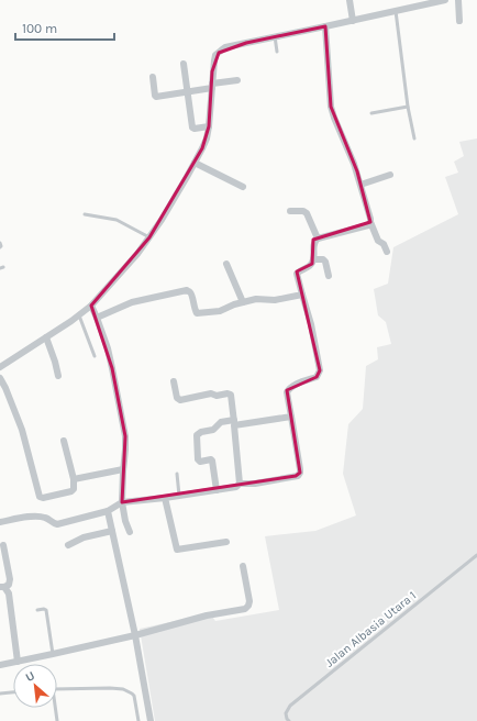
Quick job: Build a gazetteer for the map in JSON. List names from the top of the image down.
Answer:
{
  "streets": {
    "lane": ["Jalan Albasia Utara 1"]
  },
  "scale_bar": "100 m",
  "north": "top left"
}
